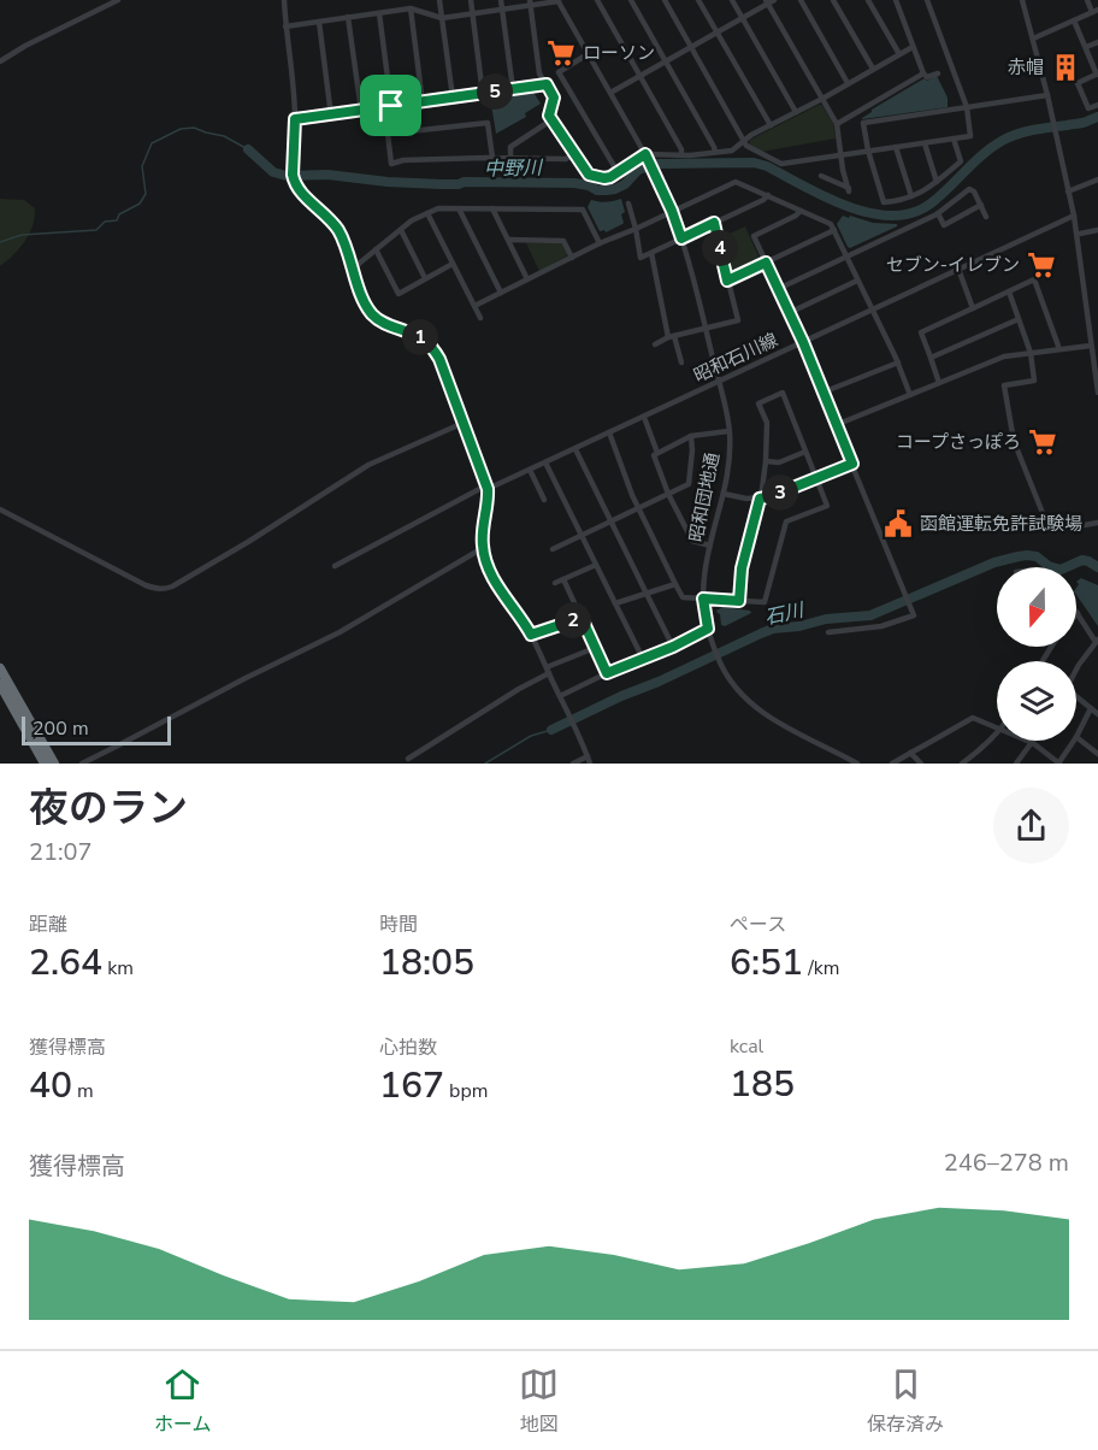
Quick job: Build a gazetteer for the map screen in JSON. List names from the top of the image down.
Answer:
{
  "streets": {
    "street": ["昭和石川線", "昭和団地通"]
  },
  "crossings": [
    ["昭和石川線", "昭和団地通"]
  ],
  "water": ["中野川", "石川"],
  "places": {
    "supermarket": ["ローソン", "セブン-イレブン", "コープさっぽろ"],
    "building": ["赤帽"],
    "public building": ["函館運転免許試験場"]
  },
  "scale_bar": "200 m",
  "north": "bottom",
  "page": {
    "pins": [
      "5",
      "4",
      "1",
      "3",
      "2"
    ],
    "scale": "200 m",
    "heading": ["夜のラン", "21:07"],
    "stats": [
      ["距離", "2.64 km"],
      ["時間", "18:05"],
      ["ペース", "6:51 /km"],
      ["獲得標高", "40 m"],
      ["心拍数", "167 bpm"],
      ["kcal", "185"]
    ],
    "chart": ["獲得標高", "246–278 m"],
    "tabs": ["ホーム", "地図", "保存済み"]
  }
}
